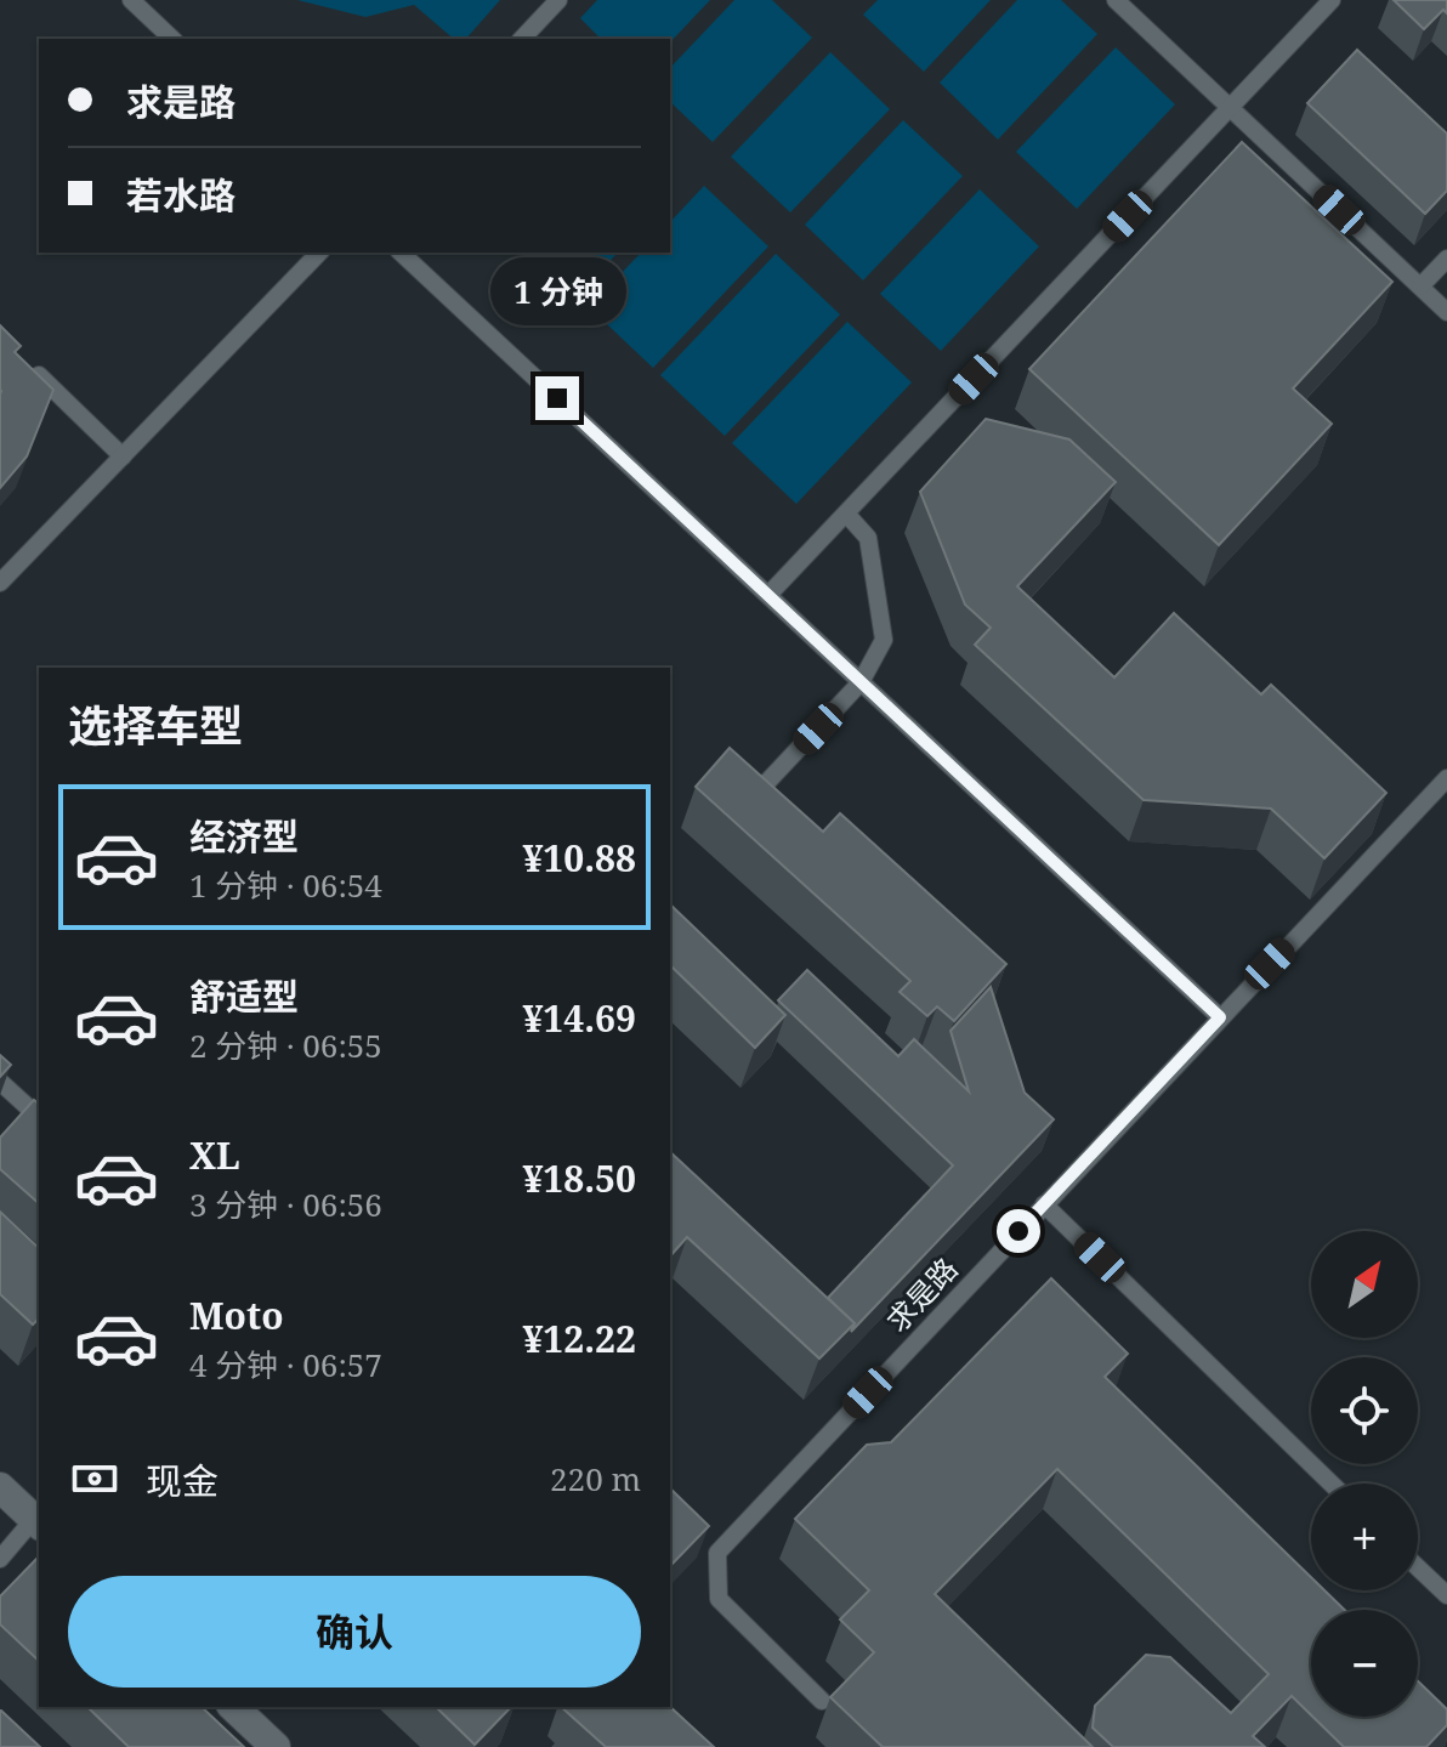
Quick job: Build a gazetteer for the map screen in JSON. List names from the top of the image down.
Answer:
{
  "streets": {
    "lane": ["求是路"]
  },
  "north": "top right",
  "page": {
    "banner": ["求是路", "若水路"],
    "bubble": "1 分钟",
    "heading": "选择车型",
    "list": [
      {
        "name": "经济型",
        "note": "1 分钟 · 06:54",
        "value": "¥10.88"
      },
      {
        "name": "舒适型",
        "note": "2 分钟 · 06:55",
        "value": "¥14.69"
      },
      {
        "name": "XL",
        "note": "3 分钟 · 06:56",
        "value": "¥18.50"
      },
      {
        "name": "Moto",
        "note": "4 分钟 · 06:57",
        "value": "¥12.22"
      }
    ],
    "map_buttons": ["+", "−"],
    "pay": ["现金", "220 m"],
    "buttons": "确认"
  }
}
